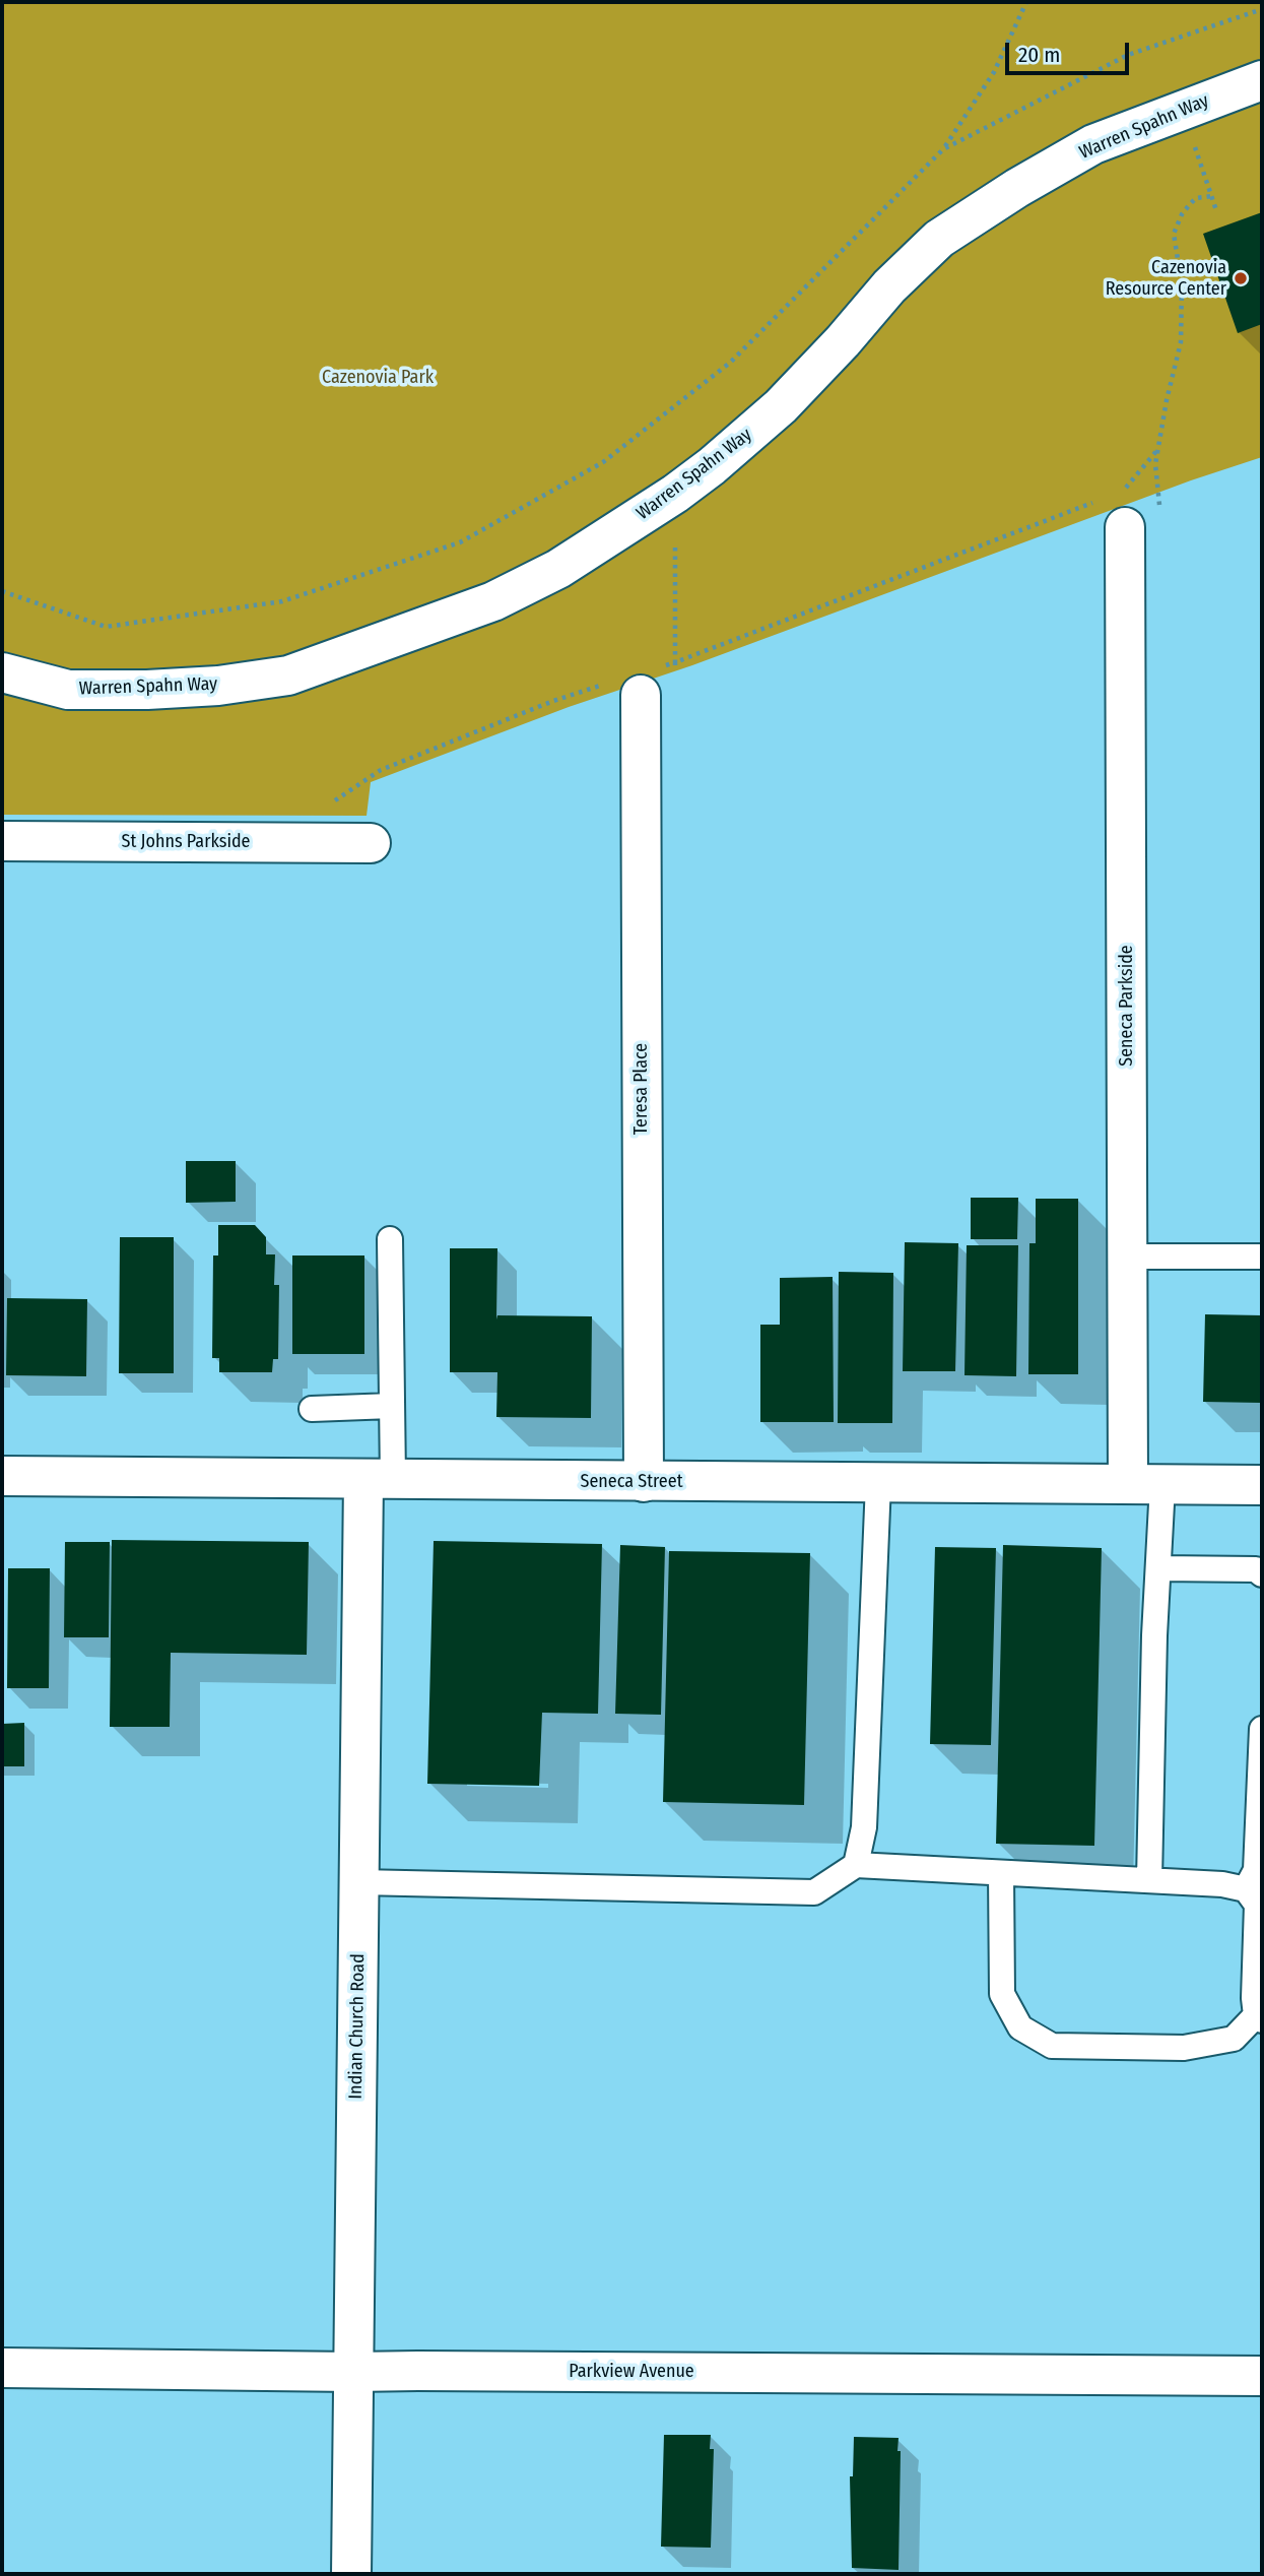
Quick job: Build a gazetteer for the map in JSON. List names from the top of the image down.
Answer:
{
  "streets": {
    "street": [
      "Warren Spahn Way",
      "St Johns Parkside",
      "Seneca Parkside",
      "Teresa Place",
      "Seneca Street",
      "Indian Church Road",
      "Parkview Avenue"
    ]
  },
  "crossings": [
    ["Seneca Parkside", "Seneca Street"],
    ["Teresa Place", "Seneca Street"],
    ["Seneca Street", "Indian Church Road"],
    ["Indian Church Road", "Parkview Avenue"]
  ],
  "parks": ["Cazenovia Park"],
  "places": ["Cazenovia Resource Center"],
  "scale_bar": "20 m"
}
